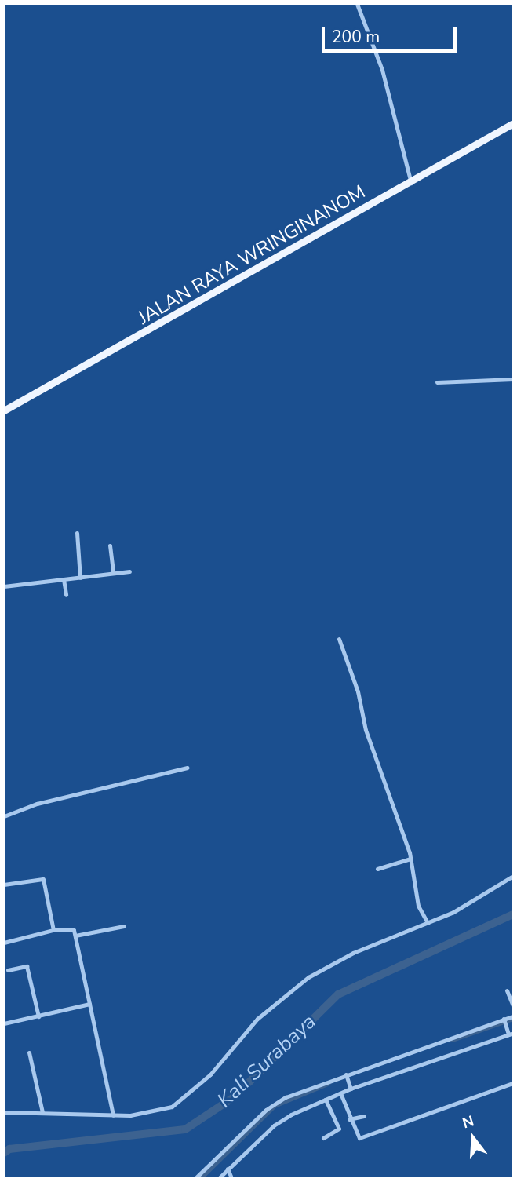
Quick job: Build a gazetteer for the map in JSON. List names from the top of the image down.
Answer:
{
  "streets": {
    "main road": ["JALAN RAYA WRINGINANOM"]
  },
  "water": ["Kali Surabaya"],
  "scale_bar": "200 m",
  "north": "top"
}
